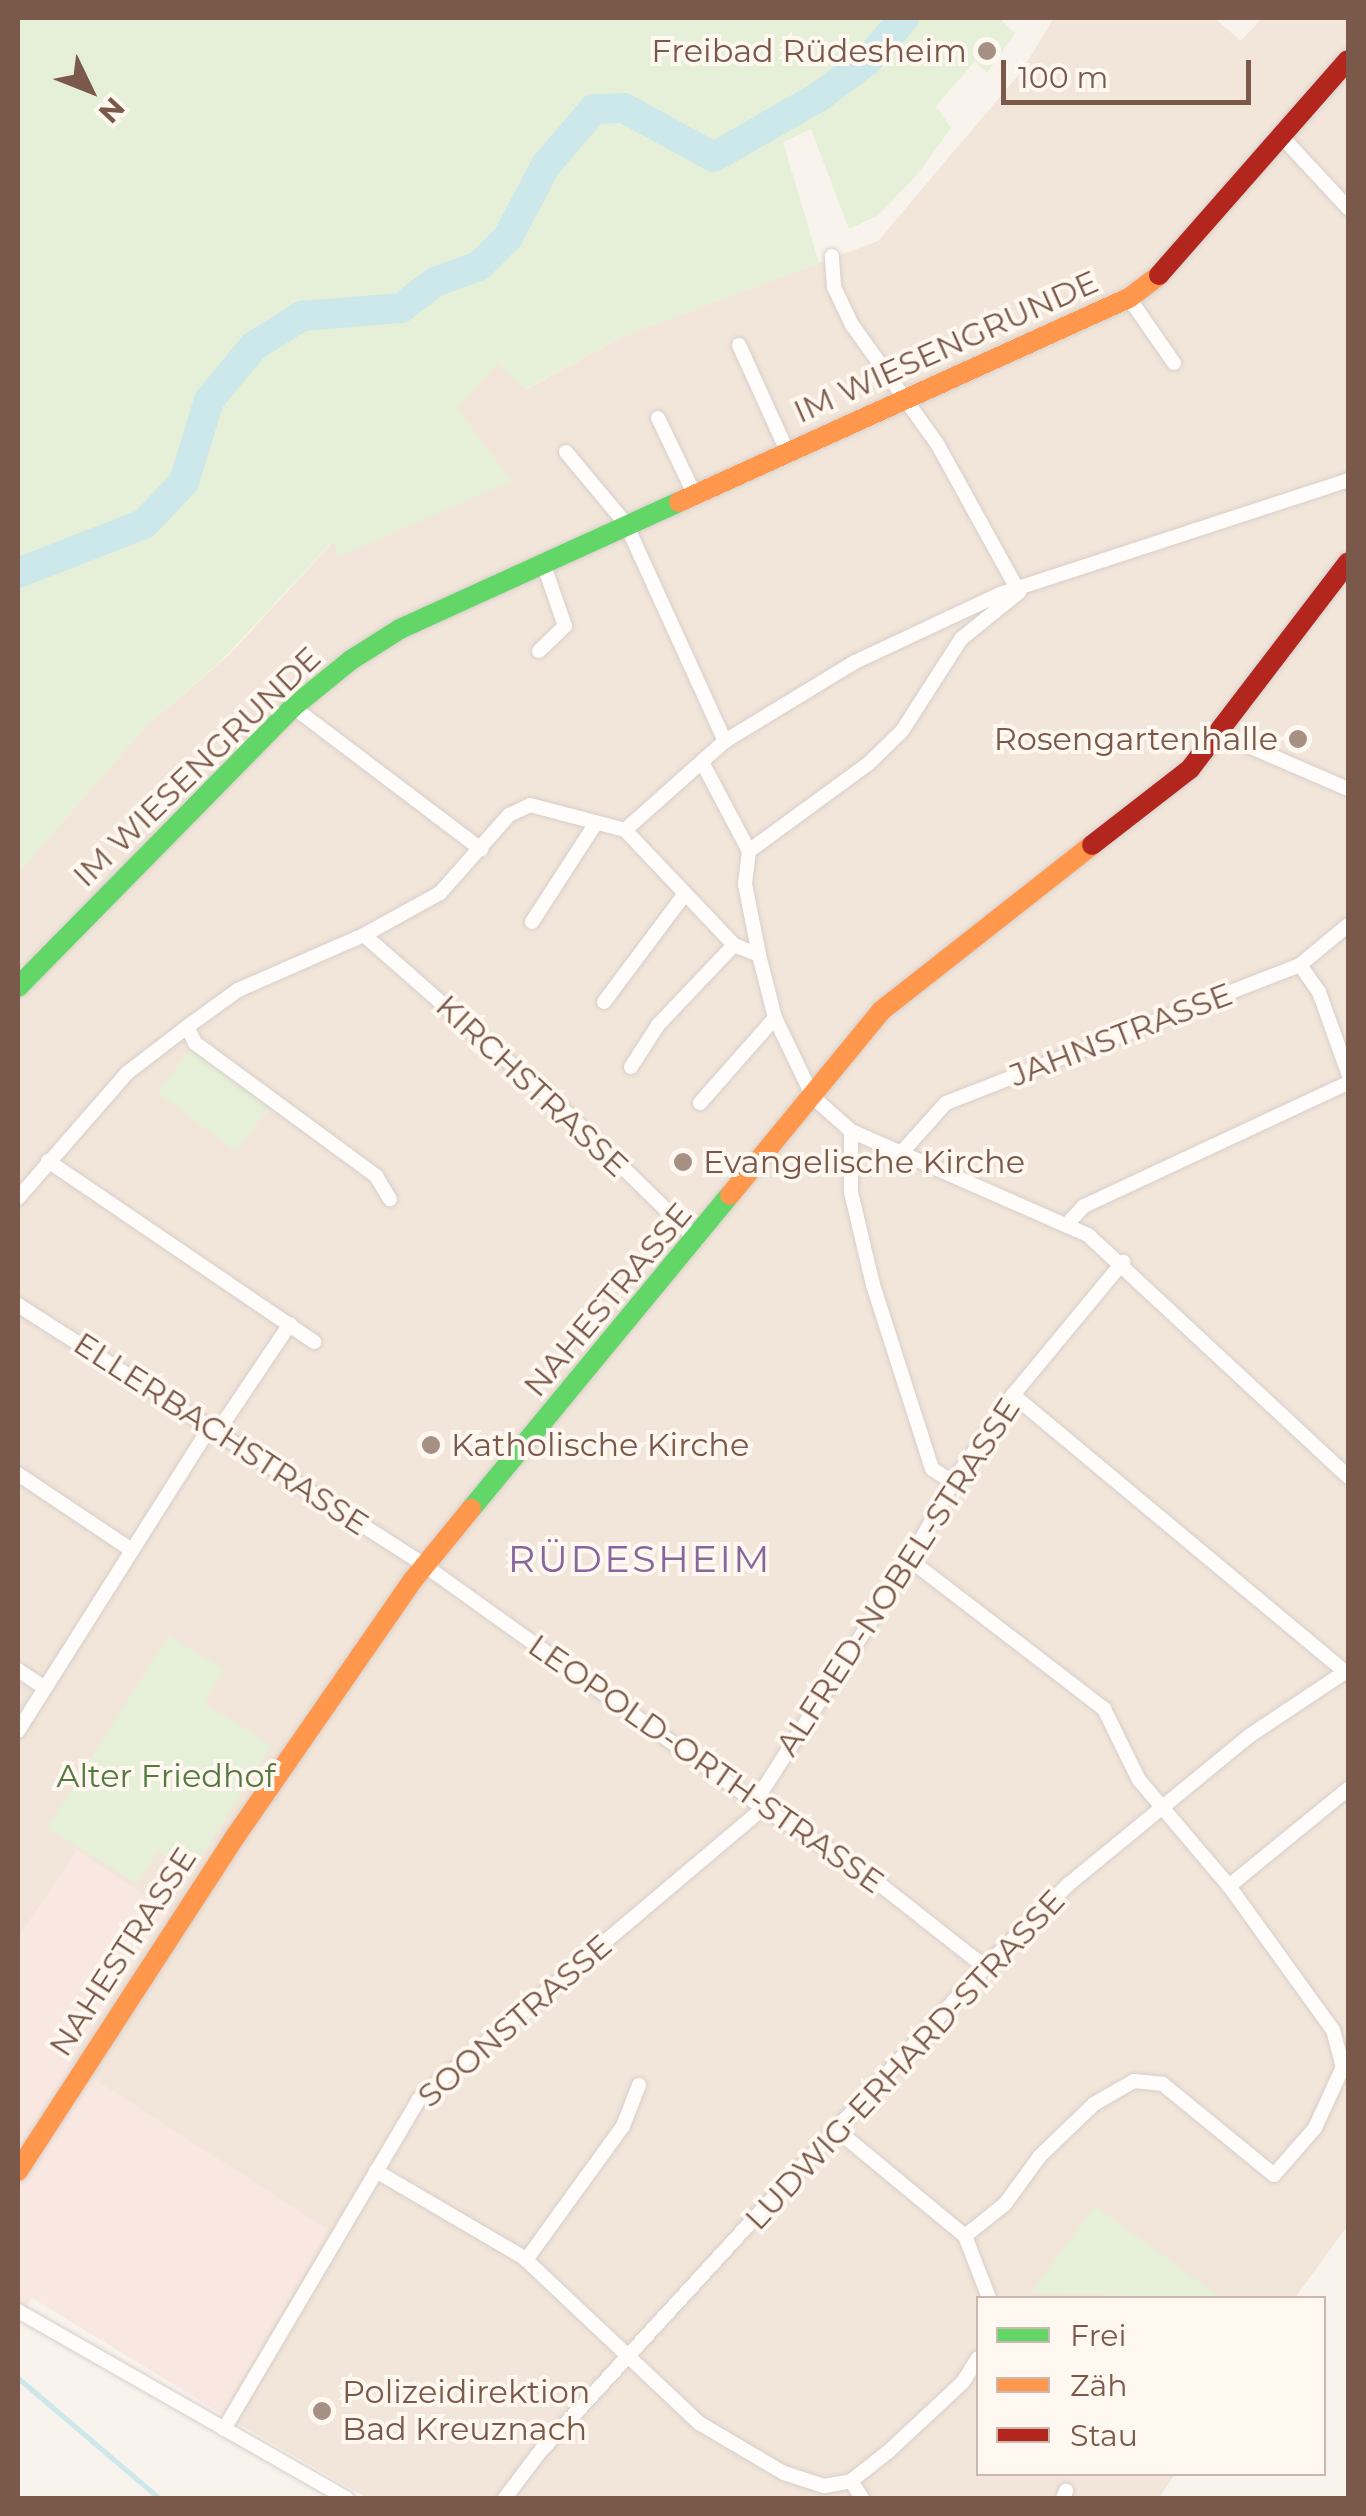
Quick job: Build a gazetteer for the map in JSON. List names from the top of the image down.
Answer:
{
  "streets": {
    "street": [
      "IM WIESENGRUNDE",
      "JAHNSTRASSE",
      "KIRCHSTRASSE",
      "NAHESTRASSE",
      "ELLERBACHSTRASSE",
      "ALFRED-NOBEL-STRASSE",
      "LEOPOLD-ORTH-STRASSE",
      "SOONSTRASSE",
      "LUDWIG-ERHARD-STRASSE"
    ]
  },
  "crossings": [
    ["KIRCHSTRASSE", "NAHESTRASSE"],
    ["NAHESTRASSE", "ELLERBACHSTRASSE"],
    ["NAHESTRASSE", "LEOPOLD-ORTH-STRASSE"],
    ["ELLERBACHSTRASSE", "LEOPOLD-ORTH-STRASSE"],
    ["ALFRED-NOBEL-STRASSE", "LEOPOLD-ORTH-STRASSE"],
    ["ALFRED-NOBEL-STRASSE", "SOONSTRASSE"],
    ["LEOPOLD-ORTH-STRASSE", "SOONSTRASSE"],
    ["LEOPOLD-ORTH-STRASSE", "LUDWIG-ERHARD-STRASSE"]
  ],
  "districts": ["RÜDESHEIM"],
  "parks": ["Alter Friedhof"],
  "places": [
    "Freibad Rüdesheim",
    "Rosengartenhalle",
    "Evangelische Kirche",
    "Katholische Kirche",
    "Polizeidirektion Bad Kreuznach"
  ],
  "legend": ["Frei", "Zäh", "Stau"],
  "scale_bar": "100 m",
  "north": "bottom right"
}
